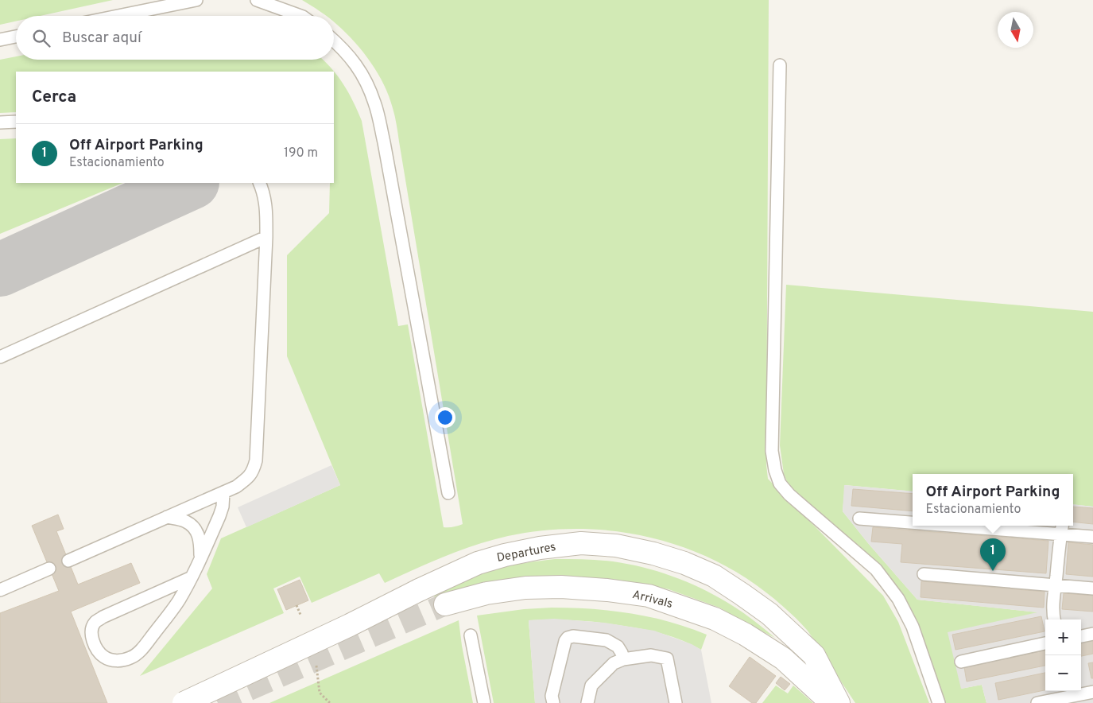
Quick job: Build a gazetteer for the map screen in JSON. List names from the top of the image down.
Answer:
{
  "streets": {
    "street": ["Departures", "Arrivals"]
  },
  "north": "bottom",
  "page": {
    "search": "Buscar aquí",
    "heading": "Cerca",
    "list": [
      {
        "mark": "1",
        "name": "Off Airport Parking",
        "note": "Estacionamiento",
        "value": "190 m"
      }
    ],
    "popup": ["Off Airport Parking", "Estacionamiento"],
    "pins": "1",
    "map_buttons": ["+", "−"]
  }
}
